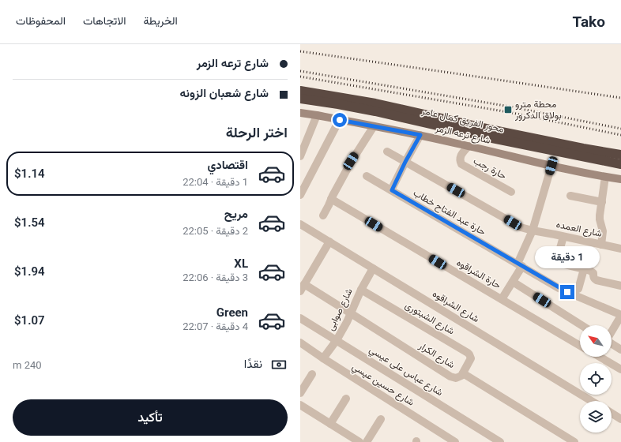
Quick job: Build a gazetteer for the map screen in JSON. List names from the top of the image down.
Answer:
{
  "streets": {
    "highway": ["محور الفريق كمال عامر"],
    "main road": ["شارع ترعه الزمر"],
    "street": [
      "حارة رجب",
      "حارة عبد الفتاح خطاب",
      "شارع العمده",
      "حارة الشراقوه",
      "شارع الشراقوه",
      "شارع صوابى",
      "شارع الشبتورى",
      "شارع الكرار",
      "شارع عباس على عيسي",
      "شارع حسين عيسي"
    ]
  },
  "crossings": [
    ["شارع ترعه الزمر", "حارة رجب"],
    ["شارع الشراقوه", "شارع صوابى"],
    ["شارع صوابى", "شارع الشبتورى"],
    ["شارع صوابى", "شارع الكرار"],
    ["شارع صوابى", "شارع عباس على عيسي"],
    ["شارع صوابى", "شارع حسين عيسي"],
    ["شارع الشبتورى", "شارع الكرار"]
  ],
  "places": {
    "transit": ["محطة مترو بولاق الدكرور"]
  },
  "north": "top left",
  "page": {
    "header": "Tako",
    "nav": ["الخريطة", "الاتجاهات", "المحفوظات"],
    "banner": ["شارع ترعه الزمر", "شارع شعبان الزونه"],
    "heading": "اختر الرحلة",
    "list": [
      {
        "name": "اقتصادي",
        "note": "1 دقيقة · 22:04",
        "value": "$1.14"
      },
      {
        "name": "مريح",
        "note": "2 دقيقة · 22:05",
        "value": "$1.54"
      },
      {
        "name": "XL",
        "note": "3 دقيقة · 22:06",
        "value": "$1.94"
      },
      {
        "name": "Green",
        "note": "4 دقيقة · 22:07",
        "value": "$1.07"
      }
    ],
    "bubble": "1 دقيقة",
    "pay": ["نقدًا", "240 m"],
    "buttons": "تأكيد"
  }
}
